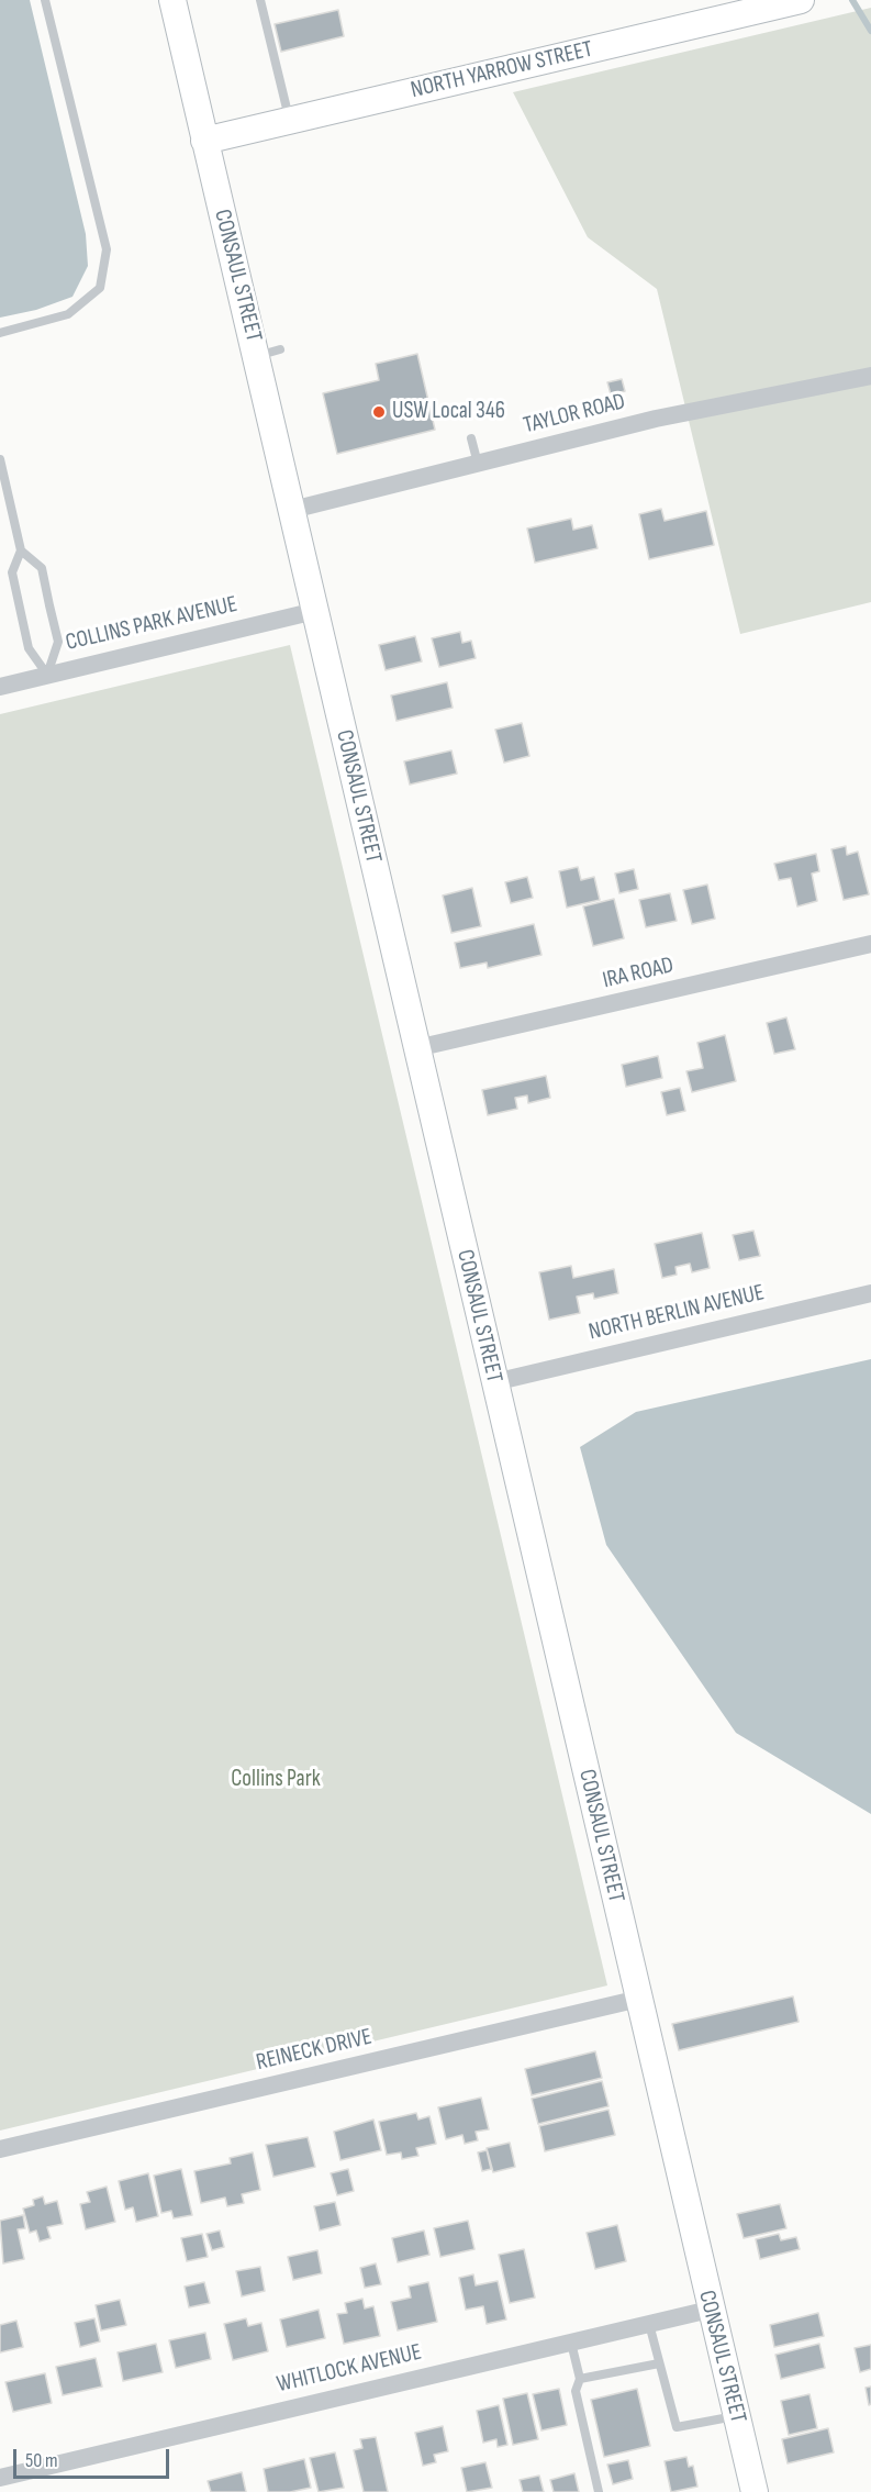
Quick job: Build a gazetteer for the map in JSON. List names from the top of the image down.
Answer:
{
  "streets": {
    "street": [
      "NORTH YARROW STREET",
      "CONSAUL STREET",
      "TAYLOR ROAD",
      "COLLINS PARK AVENUE",
      "IRA ROAD",
      "NORTH BERLIN AVENUE",
      "REINECK DRIVE",
      "WHITLOCK AVENUE"
    ]
  },
  "crossings": [
    ["NORTH YARROW STREET", "CONSAUL STREET"],
    ["CONSAUL STREET", "TAYLOR ROAD"],
    ["CONSAUL STREET", "COLLINS PARK AVENUE"],
    ["CONSAUL STREET", "IRA ROAD"],
    ["CONSAUL STREET", "NORTH BERLIN AVENUE"],
    ["CONSAUL STREET", "REINECK DRIVE"],
    ["CONSAUL STREET", "WHITLOCK AVENUE"]
  ],
  "parks": ["Collins Park"],
  "places": ["USW Local 346"],
  "scale_bar": "50 m"
}
